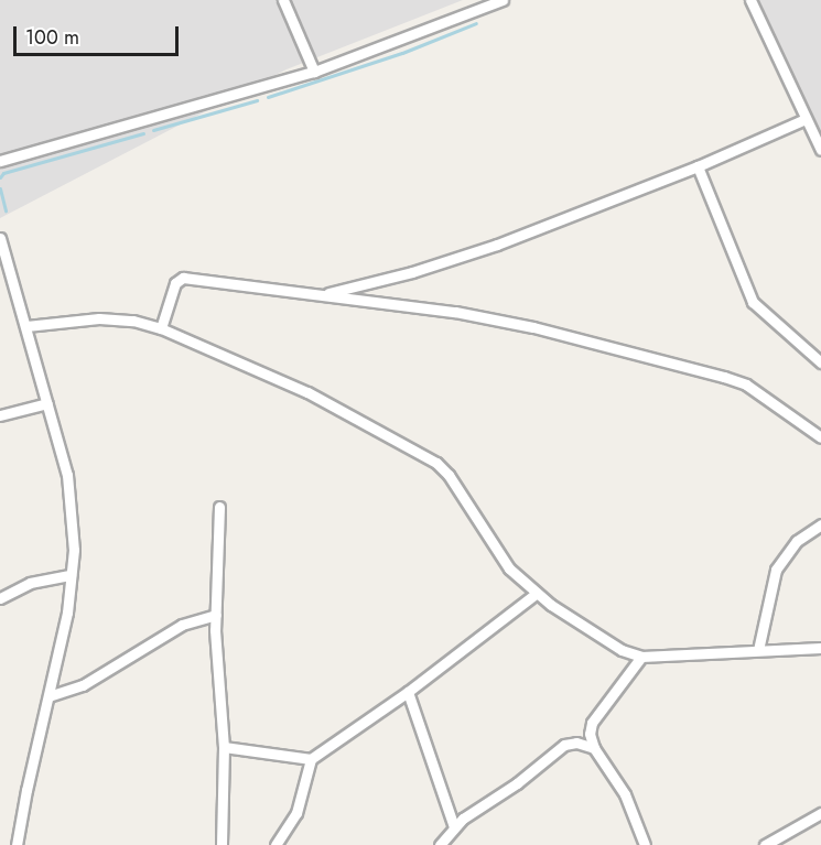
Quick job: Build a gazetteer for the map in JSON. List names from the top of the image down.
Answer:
{
  "scale_bar": "100 m"
}
